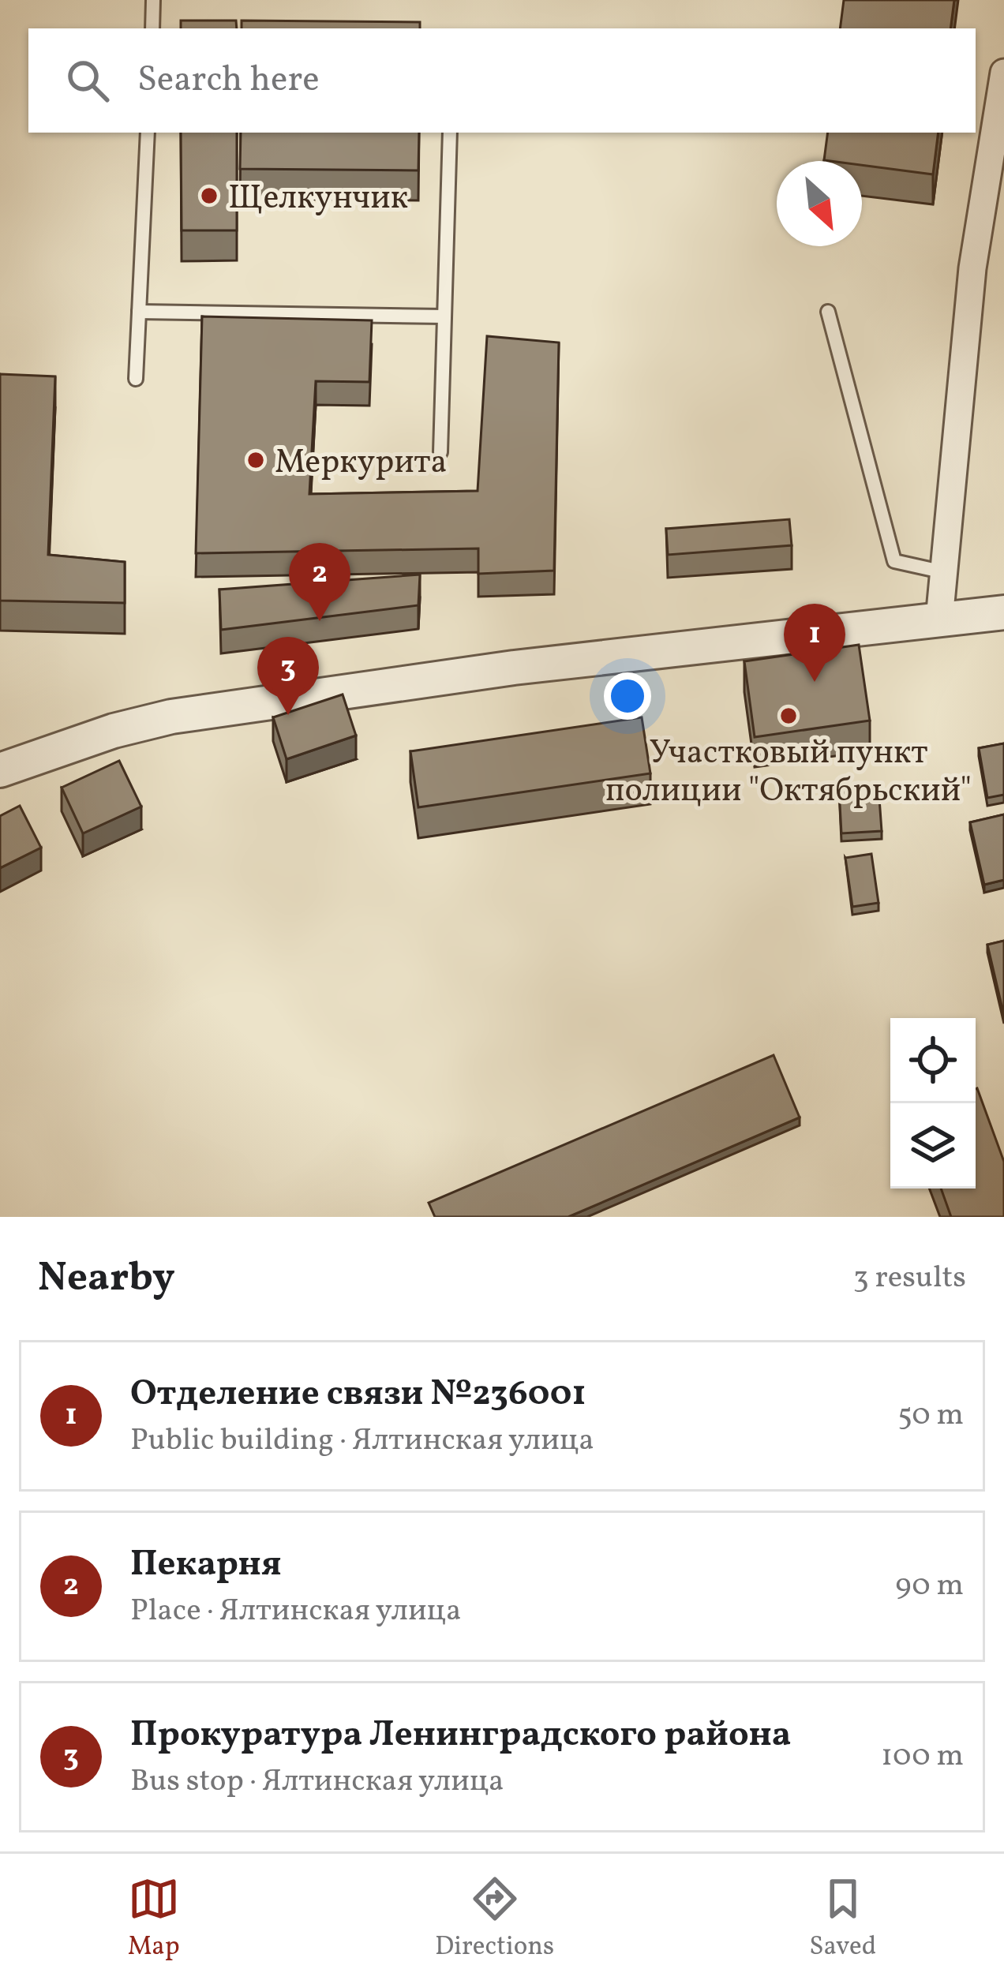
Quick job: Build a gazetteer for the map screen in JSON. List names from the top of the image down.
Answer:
{
  "places": ["Щелкунчик", "Меркурита", "Участковый пункт полиции \"Октябрьский\""],
  "north": "bottom right",
  "page": {
    "search": "Search here",
    "pins": ["2", "1", "3"],
    "heading": ["Nearby", "3 results"],
    "list": [
      {
        "mark": "1",
        "name": "Отделение связи №236001",
        "note": "Public building · Ялтинская улица",
        "value": "50 m"
      },
      {
        "mark": "2",
        "name": "Пекарня",
        "note": "Place · Ялтинская улица",
        "value": "90 m"
      },
      {
        "mark": "3",
        "name": "Прокуратура Ленинградского района",
        "note": "Bus stop · Ялтинская улица",
        "value": "100 m"
      }
    ],
    "nav": ["Map", "Directions", "Saved"]
  }
}
